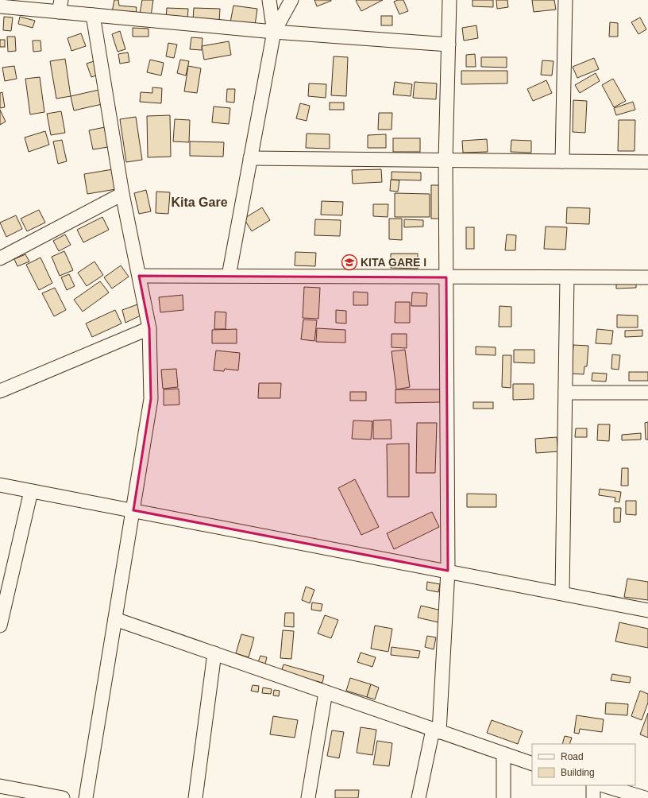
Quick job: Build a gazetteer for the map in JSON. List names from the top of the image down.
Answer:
{
  "districts": ["Kita Gare"],
  "places": {
    "school or university": ["KITA GARE I"]
  },
  "legend": ["Road", "Building"]
}
